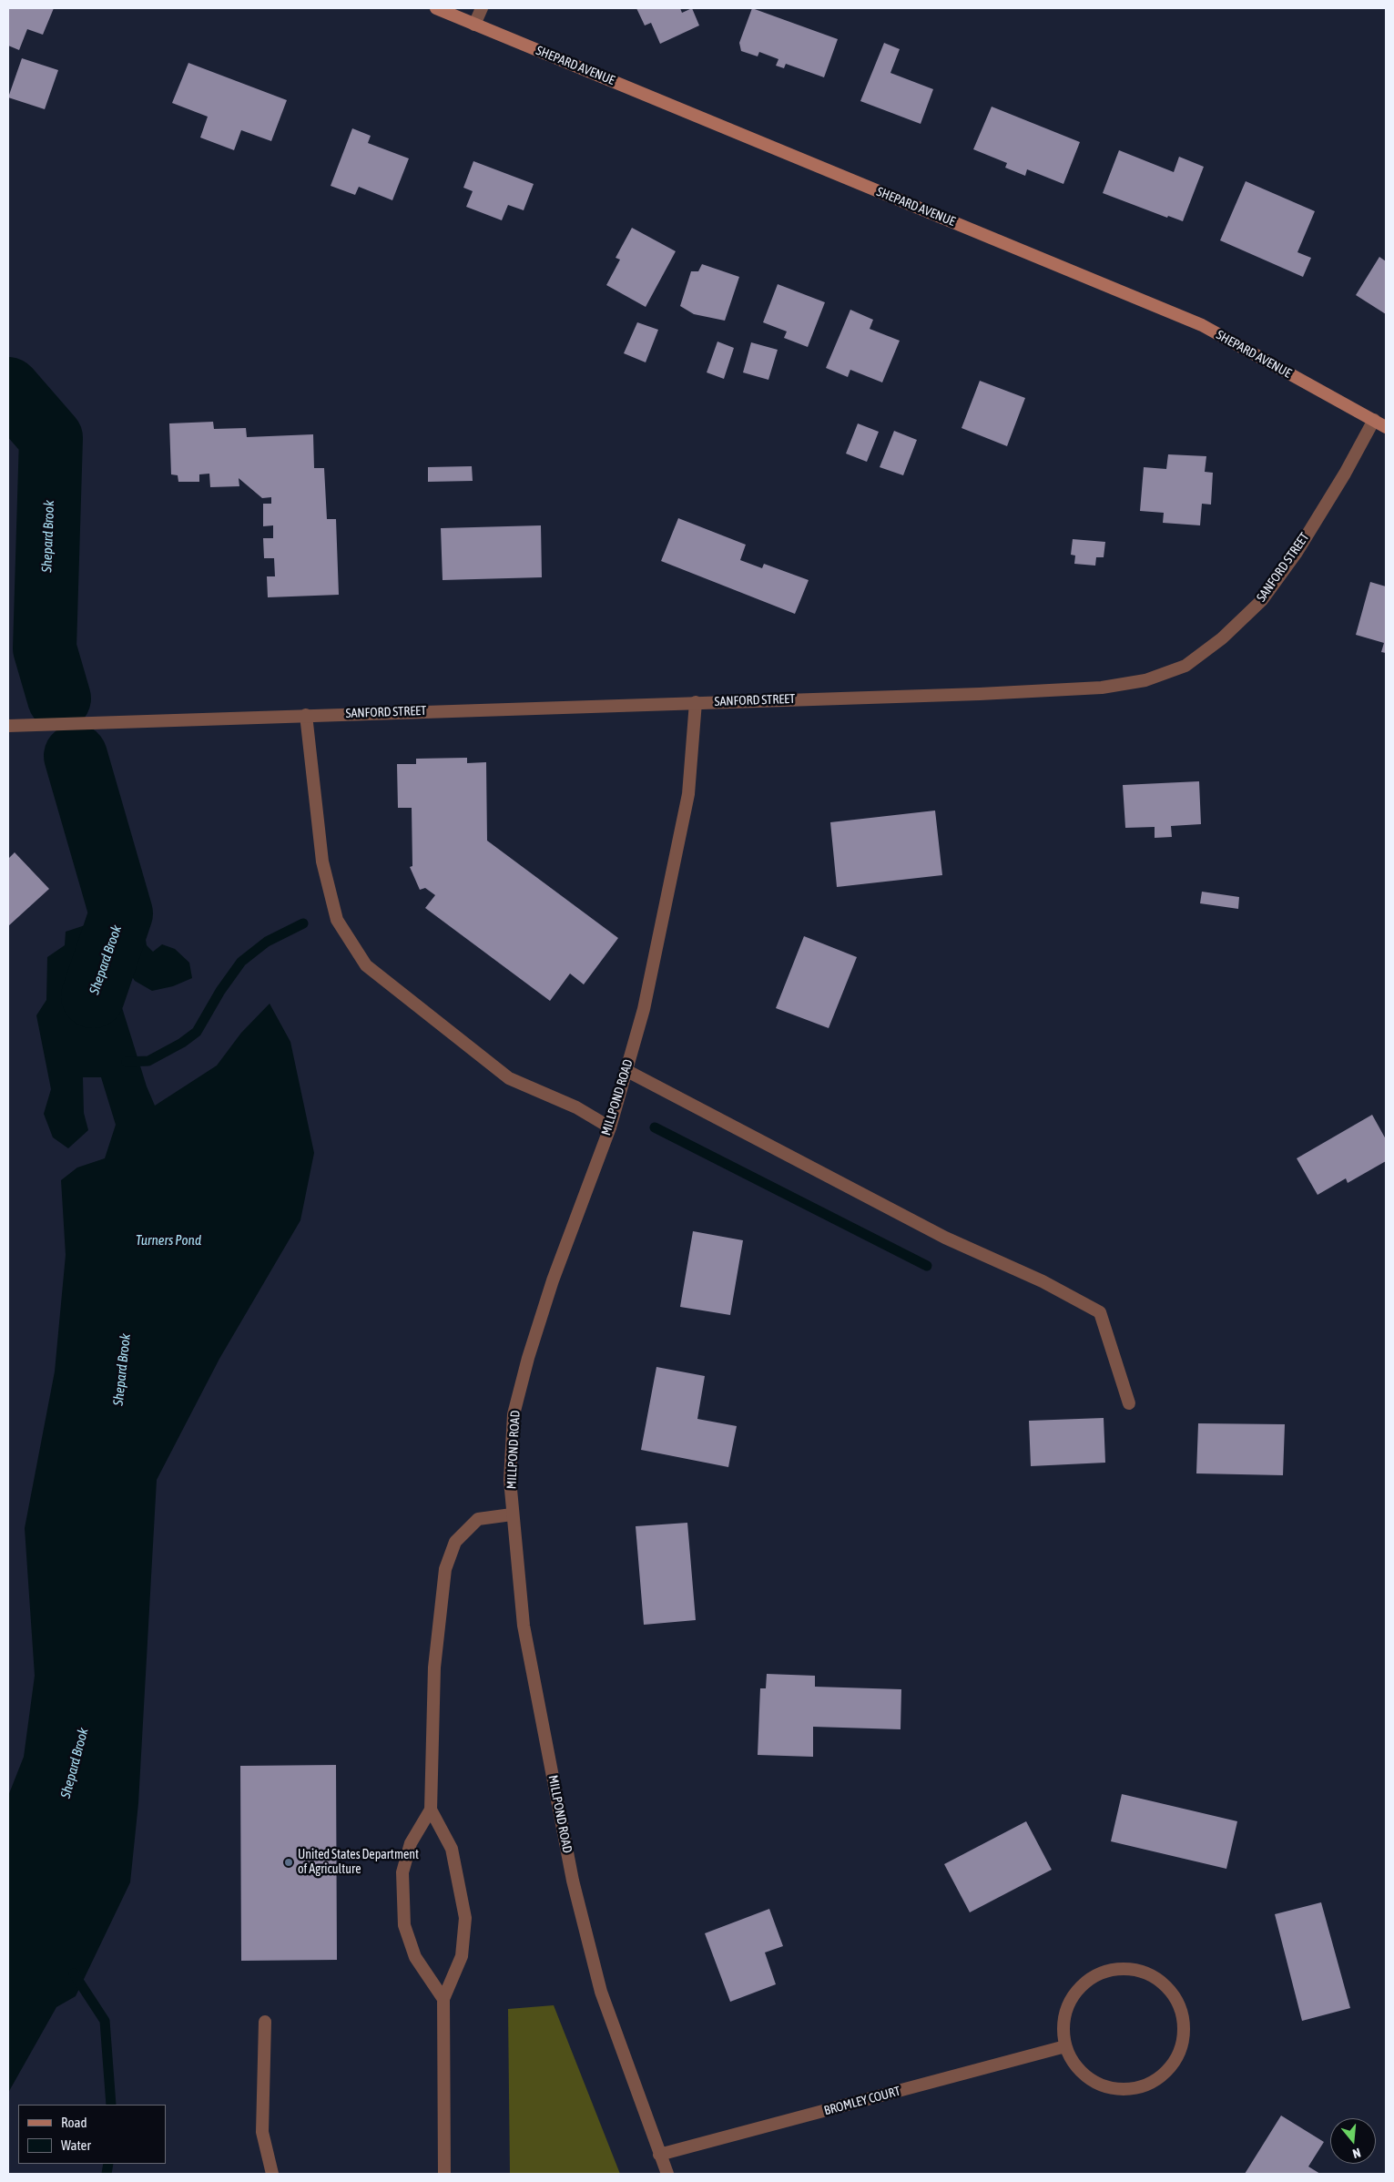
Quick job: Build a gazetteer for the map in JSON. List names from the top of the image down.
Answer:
{
  "streets": {
    "main road": ["SHEPARD AVENUE"],
    "street": ["SANFORD STREET", "MILLPOND ROAD", "BROMLEY COURT"]
  },
  "crossings": [
    ["SHEPARD AVENUE", "SANFORD STREET"],
    ["SANFORD STREET", "MILLPOND ROAD"],
    ["MILLPOND ROAD", "BROMLEY COURT"]
  ],
  "water": ["Shepard Brook", "Turners Pond"],
  "places": ["United States Department of Agriculture"],
  "legend": ["Road", "Water"],
  "north": "bottom"
}
